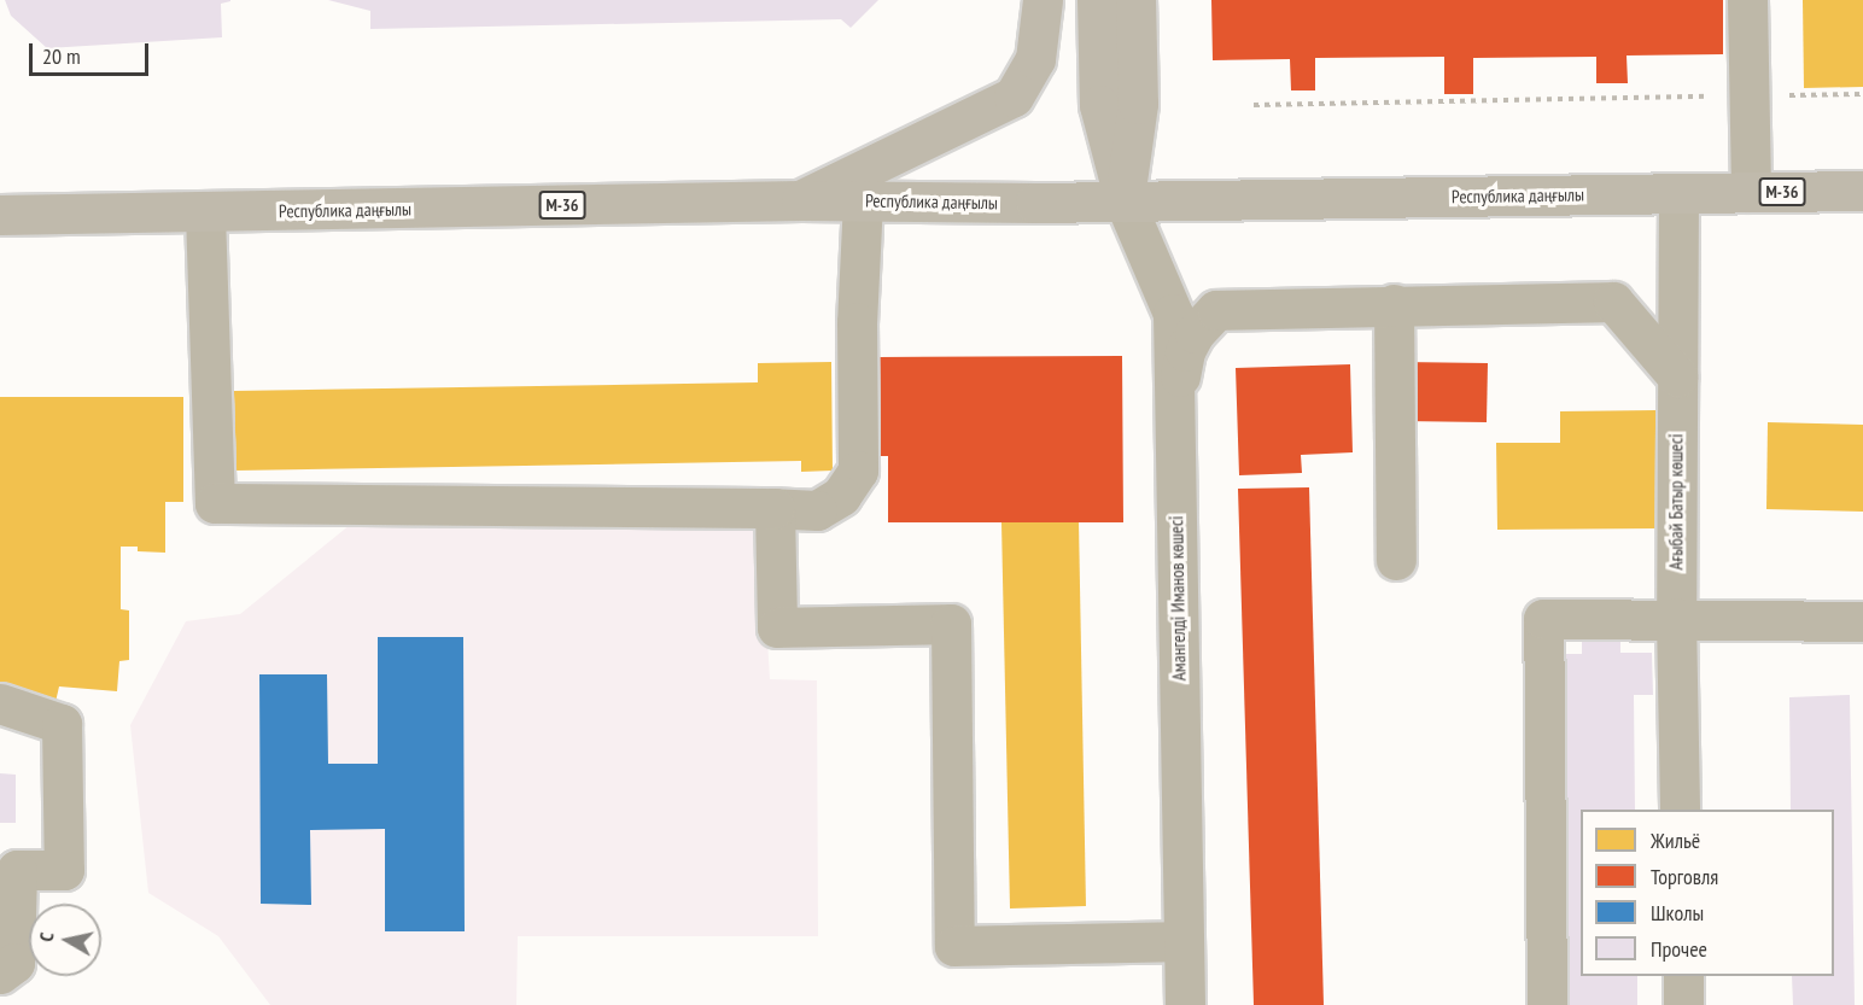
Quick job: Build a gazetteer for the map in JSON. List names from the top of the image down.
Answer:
{
  "streets": {
    "main road": ["M-36", "Республика даңғылы", "Амангелді Иманов көшесі"],
    "street": ["Ағыбай Батыр көшесі"]
  },
  "crossings": [
    ["Республика даңғылы", "Ағыбай Батыр көшесі"],
    ["Республика даңғылы", "Амангелді Иманов көшесі"]
  ],
  "legend": [
    "Жильё",
    "Торговля",
    "Школы",
    "Прочее"
  ],
  "scale_bar": "20 m",
  "north": "left"
}
